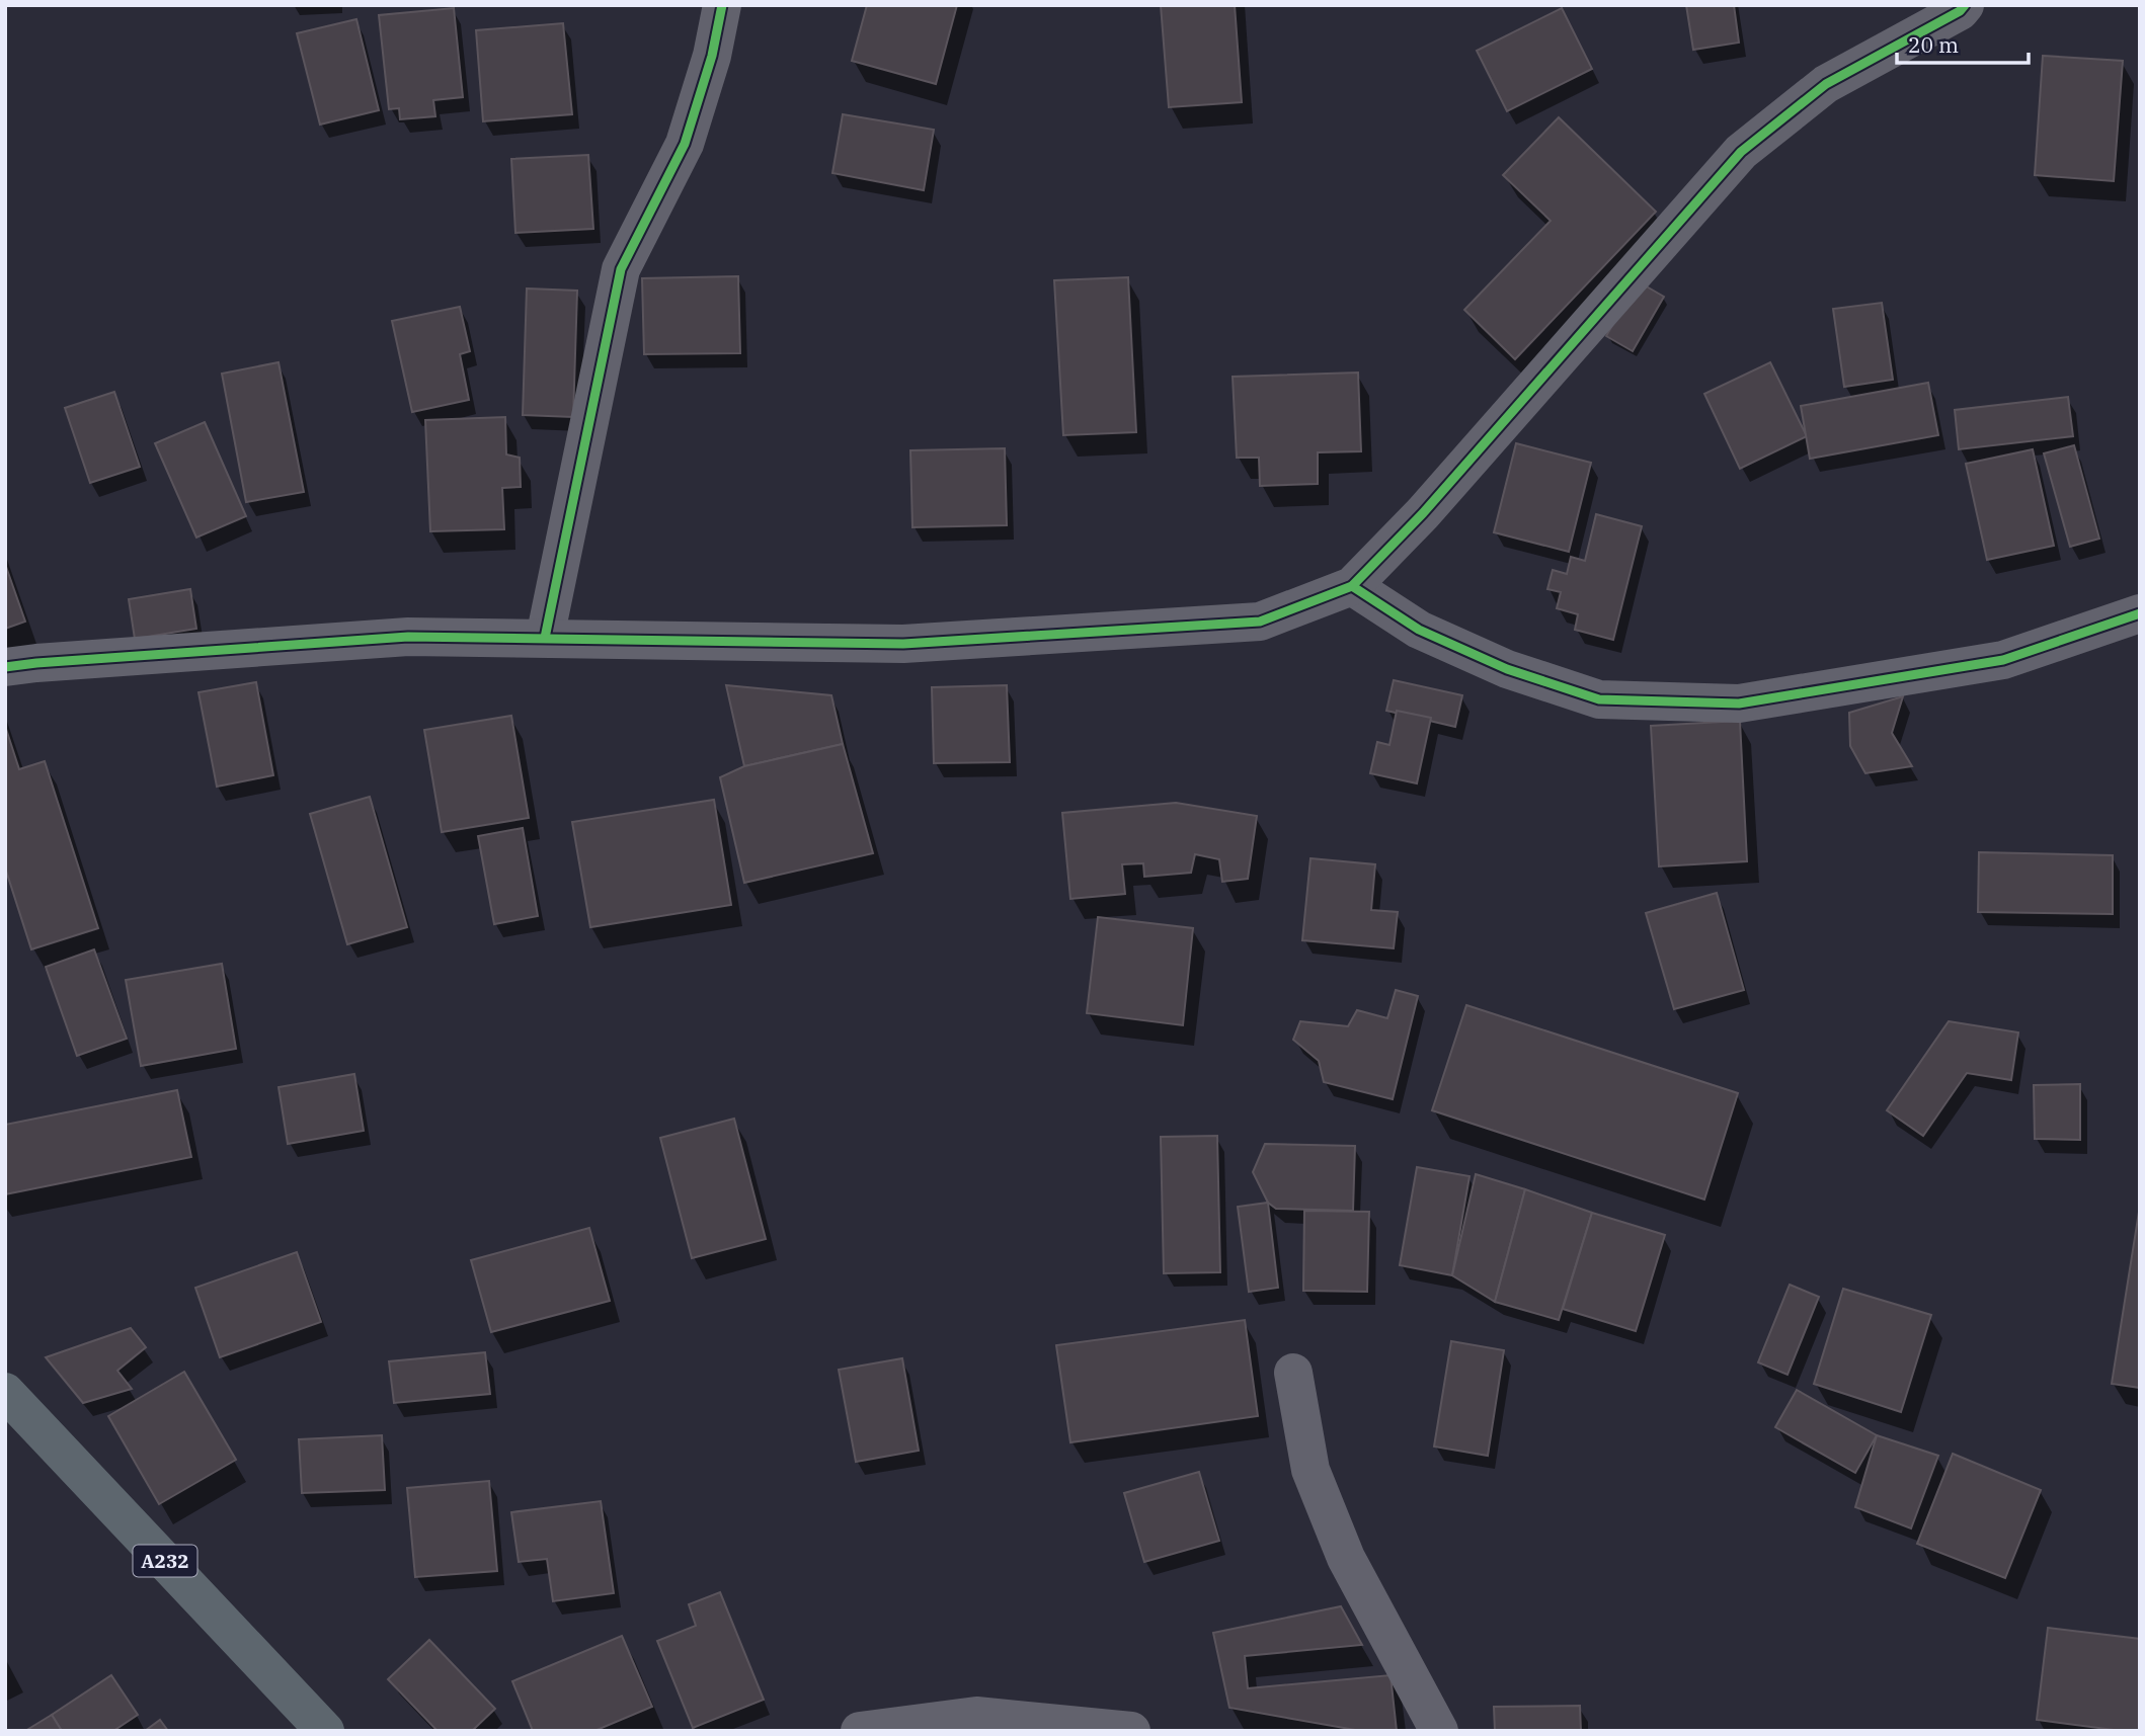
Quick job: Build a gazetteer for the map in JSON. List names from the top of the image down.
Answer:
{
  "streets": {
    "main road": ["A232"]
  },
  "scale_bar": "20 m"
}
